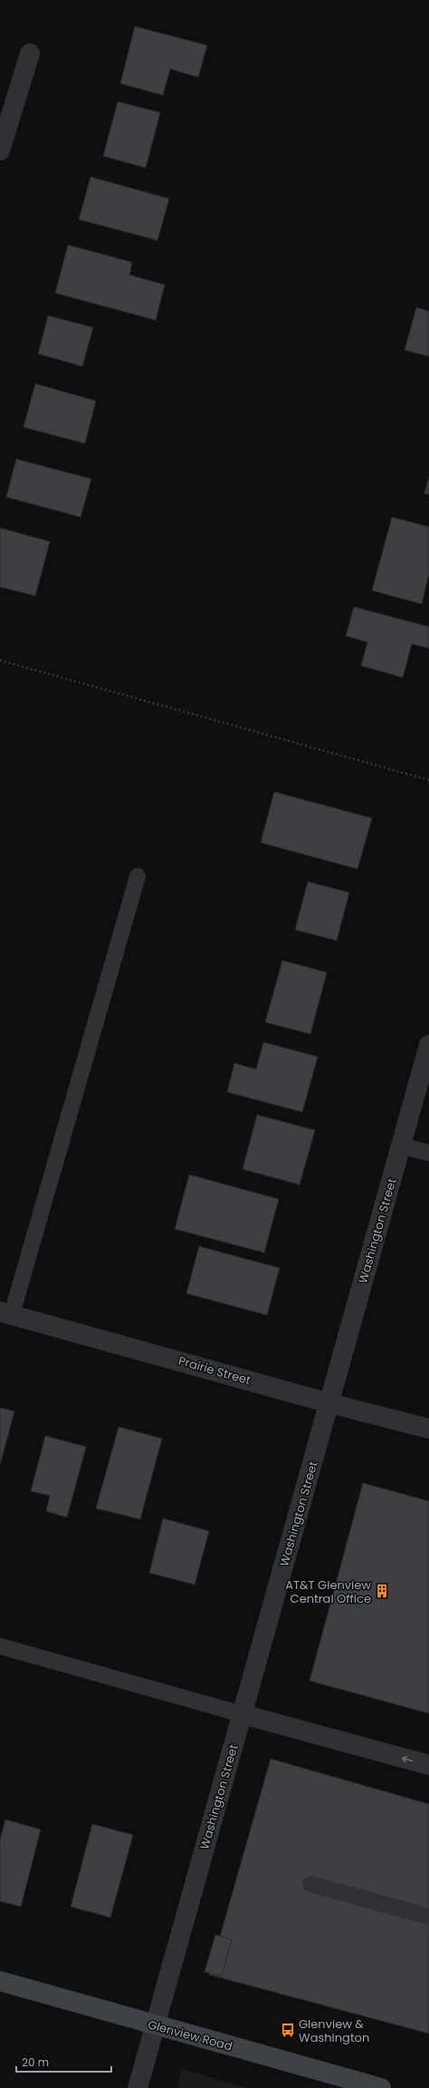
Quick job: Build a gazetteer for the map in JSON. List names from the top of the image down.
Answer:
{
  "streets": {
    "main road": ["Glenview Road"],
    "street": ["Washington Street", "Prairie Street"]
  },
  "crossings": [
    ["Washington Street", "Prairie Street"],
    ["Washington Street", "Glenview Road"]
  ],
  "places": {
    "building": ["AT&T Glenview Central Office"],
    "bus stop": ["Glenview & Washington"]
  },
  "scale_bar": "20 m"
}
